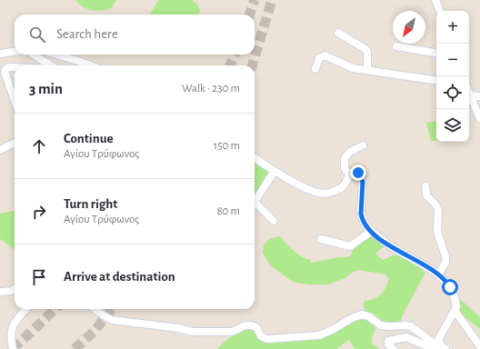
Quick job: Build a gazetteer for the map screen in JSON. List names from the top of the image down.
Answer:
{
  "north": "bottom left",
  "page": {
    "map_buttons": ["+", "−"],
    "search": "Search here",
    "heading": ["3 min", "Walk · 230 m"],
    "list": [
      ["Continue", "Αγίου Τρύφωνος", "150 m"],
      ["Turn right", "Αγίου Τρύφωνος", "80 m"],
      "Arrive at destination"
    ]
  }
}
